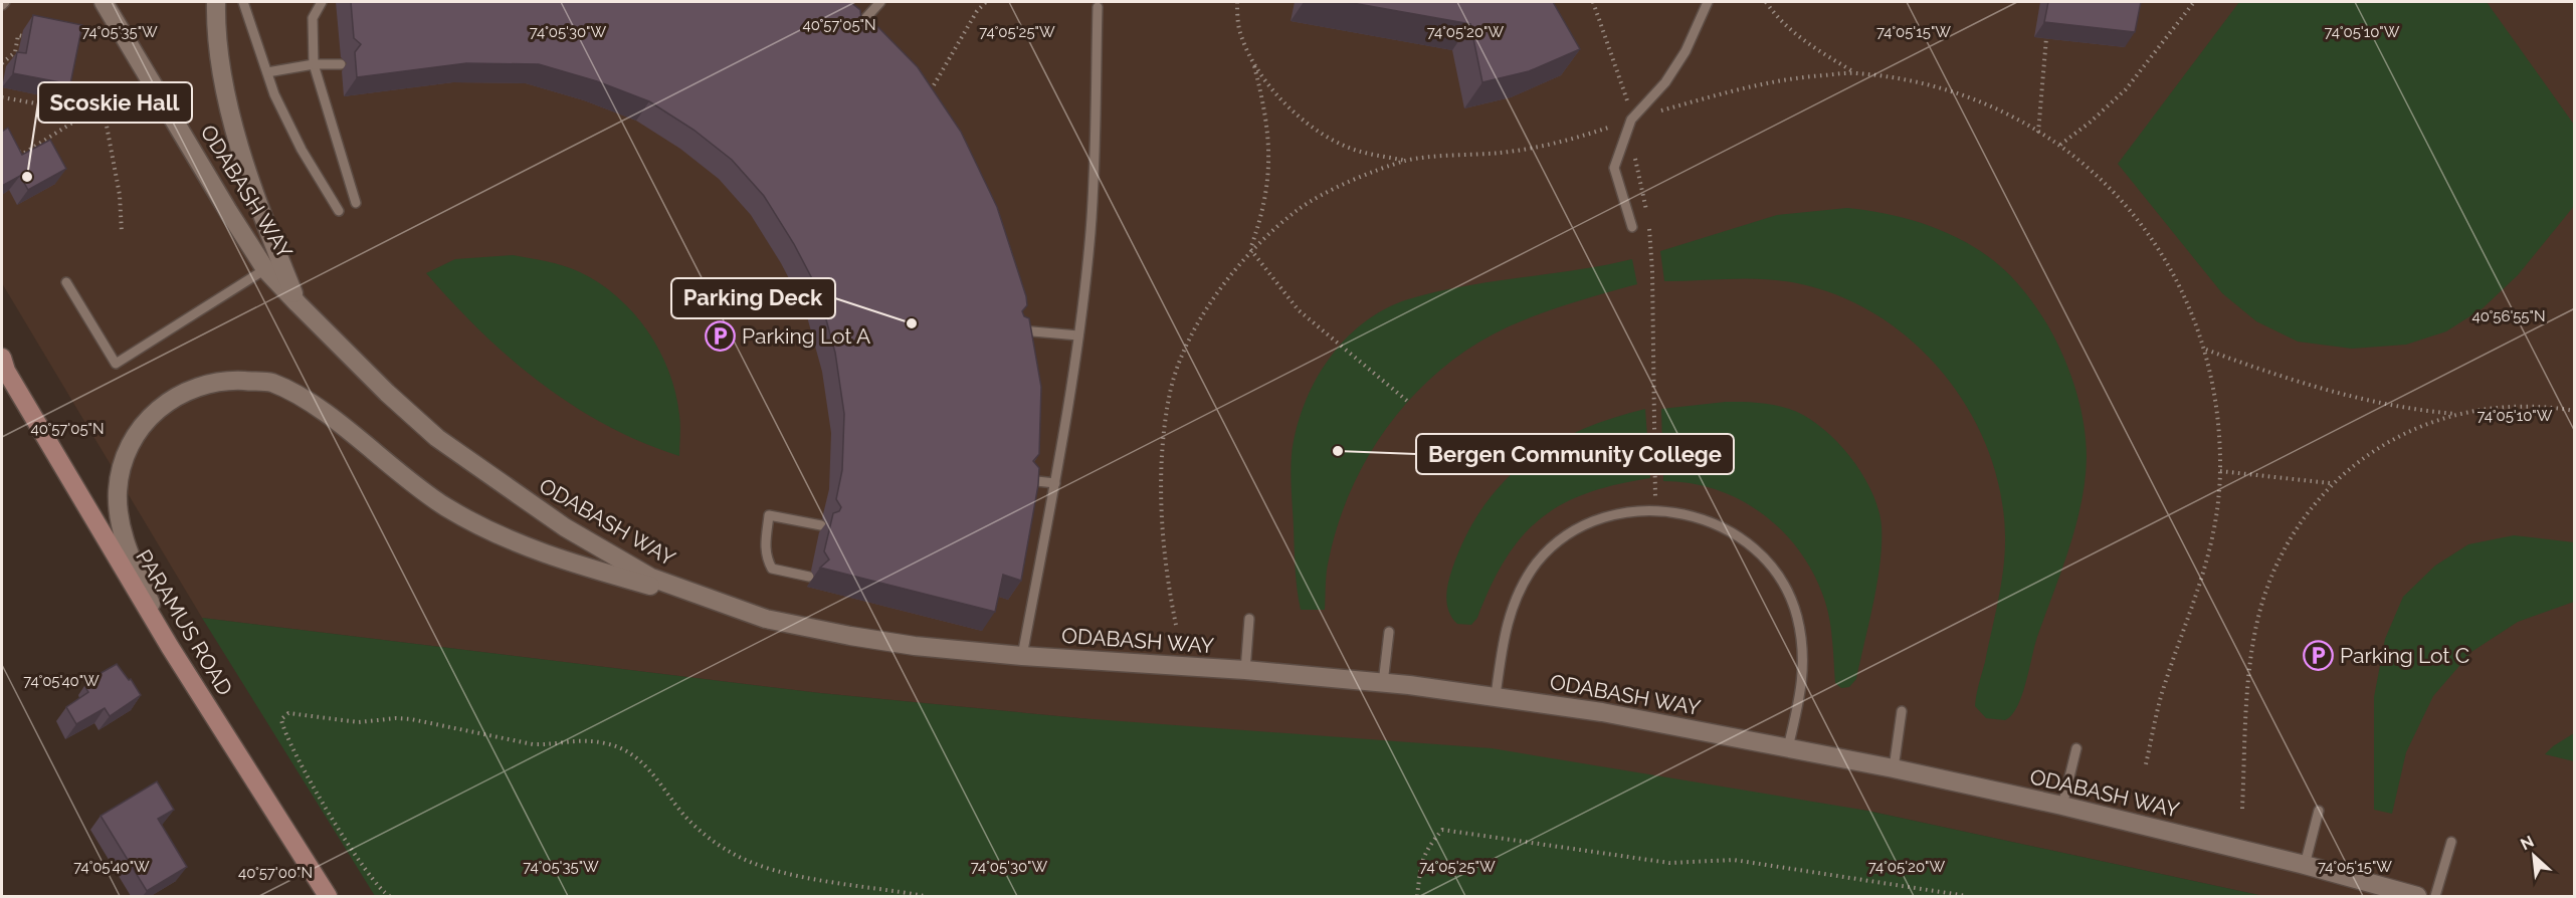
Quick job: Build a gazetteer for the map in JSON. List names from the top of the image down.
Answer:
{
  "streets": {
    "main road": ["PARAMUS ROAD"],
    "street": ["ODABASH WAY"]
  },
  "places": {
    "other": ["Scoskie Hall", "Parking Deck", "Bergen Community College"],
    "parking": ["Parking Lot A", "Parking Lot C"]
  },
  "north": "top left",
  "coordinates": [
    "40°57'05\"N",
    "74°05'35\"W",
    "74°05'30\"W",
    "74°05'25\"W",
    "74°05'20\"W",
    "74°05'15\"W",
    "74°05'10\"W",
    "40°56'55\"N",
    "74°05'40\"W",
    "40°57'00\"N"
  ]
}
